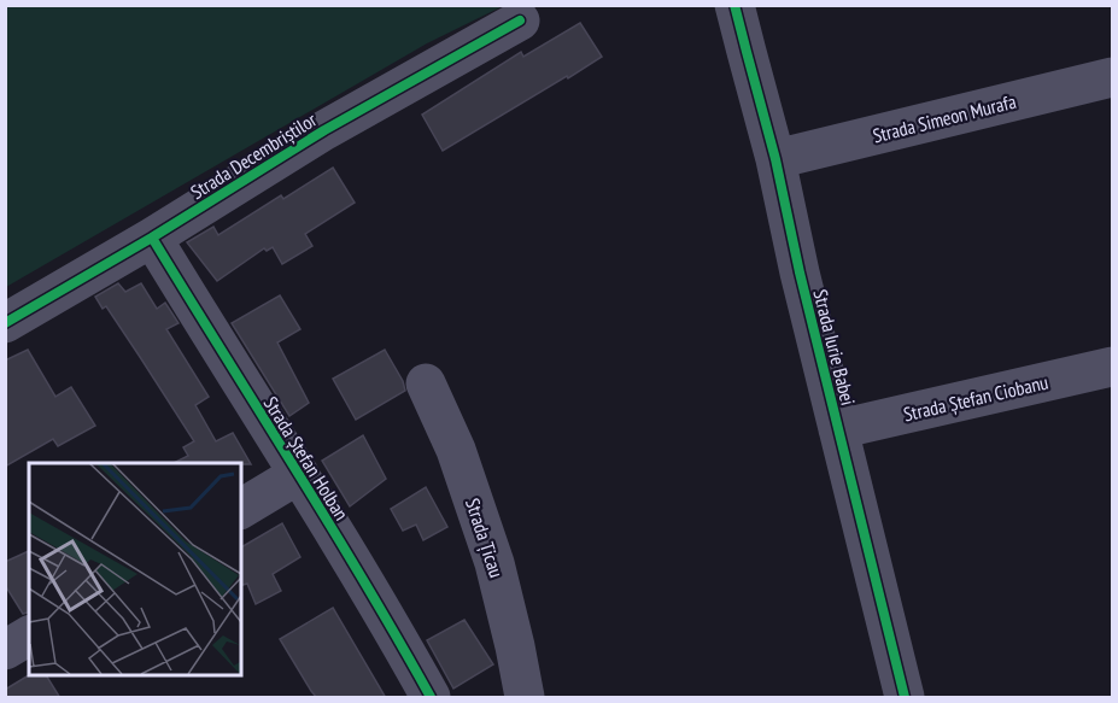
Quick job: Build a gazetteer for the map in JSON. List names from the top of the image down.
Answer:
{
  "streets": {
    "street": [
      "Strada Simeon Murafa",
      "Strada Decembriștilor",
      "Strada Iurie Babei",
      "Strada Ștefan Ciobanu",
      "Strada Ștefan Holban",
      "Strada Țicau"
    ]
  },
  "crossings": [
    ["Strada Simeon Murafa", "Strada Iurie Babei"],
    ["Strada Decembriștilor", "Strada Ștefan Holban"],
    ["Strada Iurie Babei", "Strada Ștefan Ciobanu"]
  ]
}
